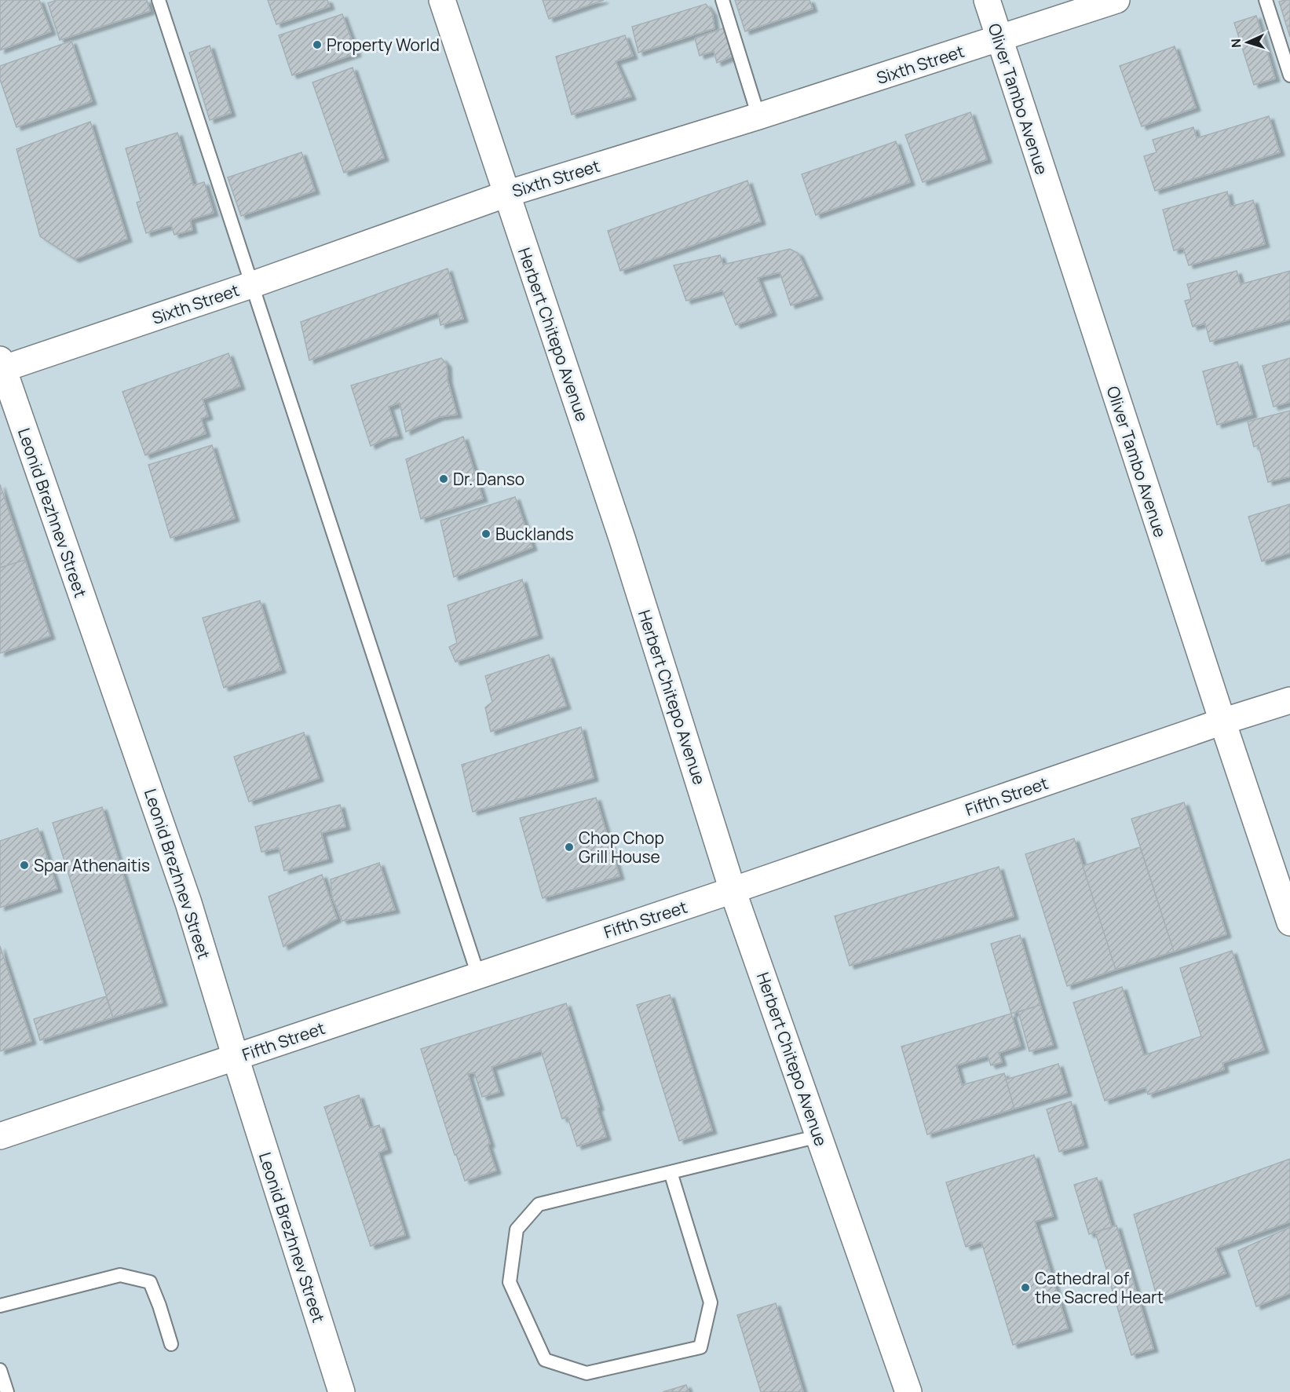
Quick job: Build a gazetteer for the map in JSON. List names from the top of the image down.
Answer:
{
  "streets": {
    "street": [
      "Sixth Street",
      "Oliver Tambo Avenue",
      "Herbert Chitepo Avenue",
      "Leonid Brezhnev Street",
      "Fifth Street"
    ]
  },
  "crossings": [
    ["Sixth Street", "Oliver Tambo Avenue"],
    ["Sixth Street", "Herbert Chitepo Avenue"],
    ["Sixth Street", "Leonid Brezhnev Street"],
    ["Oliver Tambo Avenue", "Fifth Street"],
    ["Herbert Chitepo Avenue", "Fifth Street"],
    ["Leonid Brezhnev Street", "Fifth Street"]
  ],
  "places": [
    "Property World",
    "Dr. Danso",
    "Bucklands",
    "Chop Chop Grill House",
    "Spar Athenaitis",
    "Cathedral of the Sacred Heart"
  ],
  "north": "left"
}
